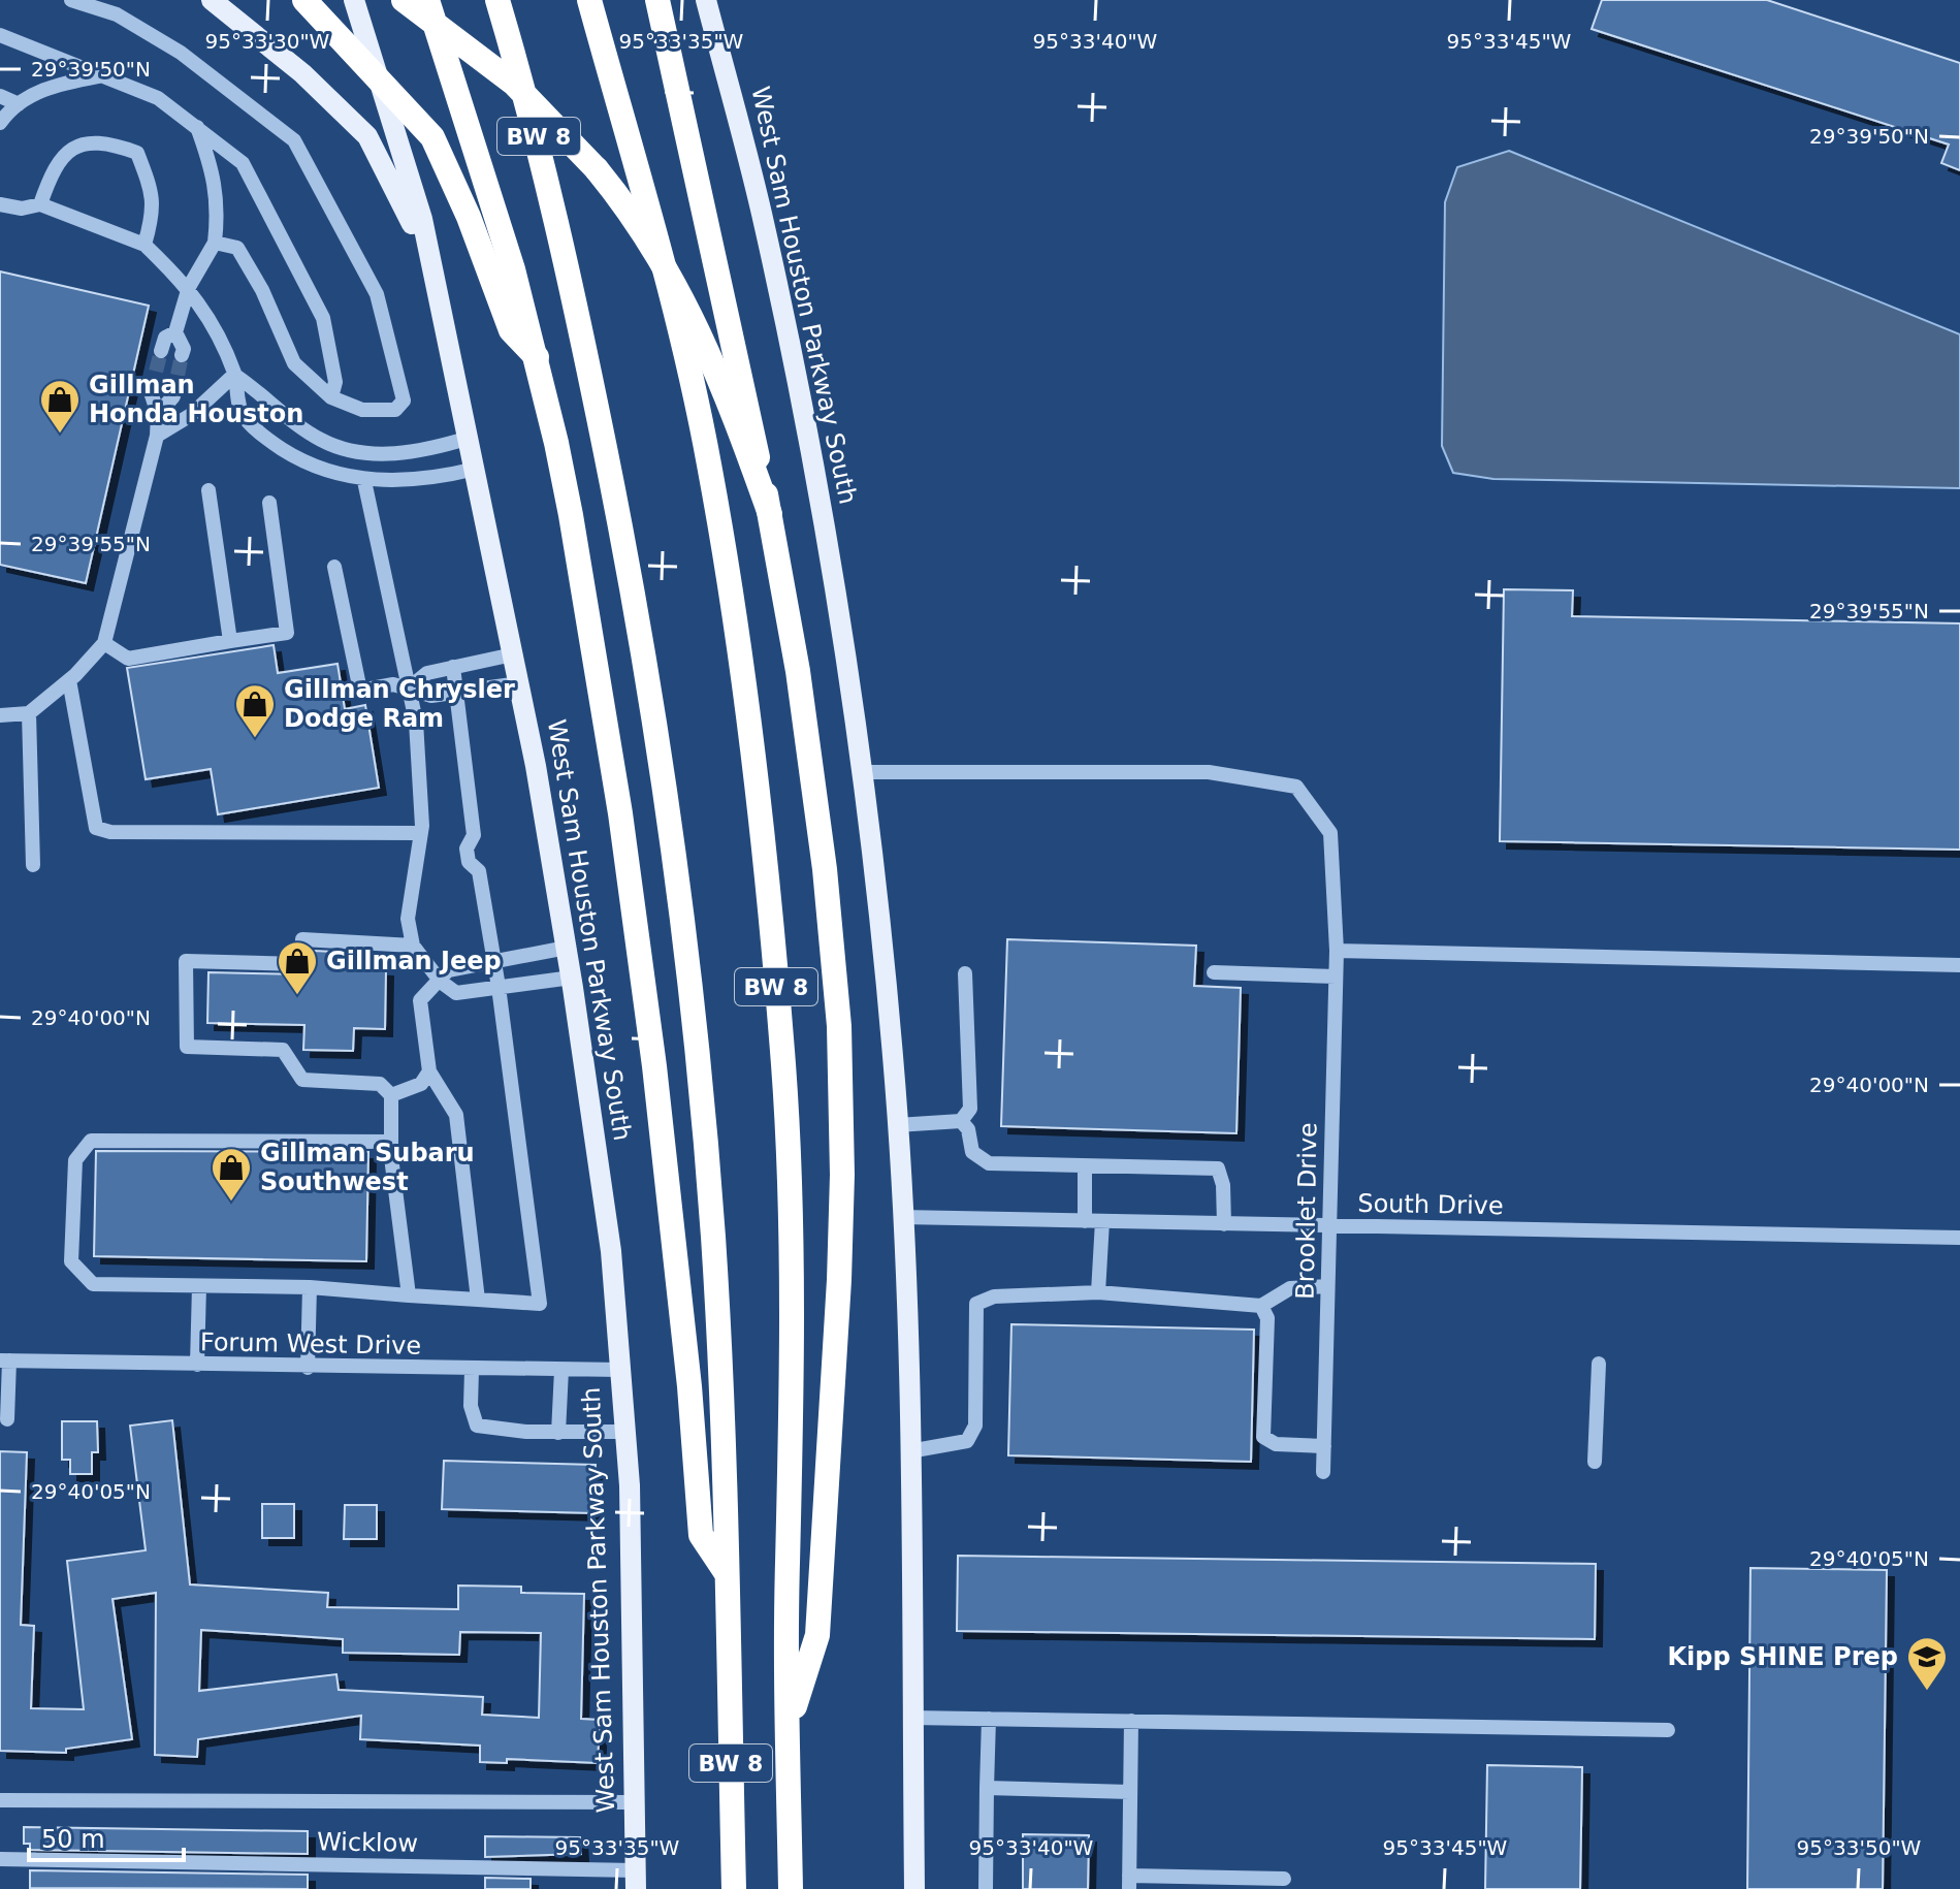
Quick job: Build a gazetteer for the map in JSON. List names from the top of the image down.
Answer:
{
  "streets": {
    "highway": ["BW 8"],
    "main road": ["West Sam Houston Parkway South"],
    "street": [
      "South Drive",
      "Brooklet Drive",
      "Forum West Drive",
      "Wicklow"
    ]
  },
  "crossings": [
    ["West Sam Houston Parkway South", "South Drive"],
    ["West Sam Houston Parkway South", "Brooklet Drive"],
    ["West Sam Houston Parkway South", "Forum West Drive"],
    ["West Sam Houston Parkway South", "Wicklow"],
    ["South Drive", "Brooklet Drive"]
  ],
  "places": {
    "shop": [
      "Gillman Honda Houston",
      "Gillman Chrysler Dodge Ram",
      "Gillman Jeep",
      "Gillman Subaru Southwest"
    ],
    "school or university": ["Kipp SHINE Prep"]
  },
  "scale_bar": "50 m",
  "coordinates": [
    "95°33'30\"W",
    "95°33'35\"W",
    "95°33'40\"W",
    "95°33'45\"W",
    "29°39'50\"N",
    "29°39'55\"N",
    "29°40'00\"N",
    "29°40'05\"N",
    "95°33'50\"W"
  ]
}
